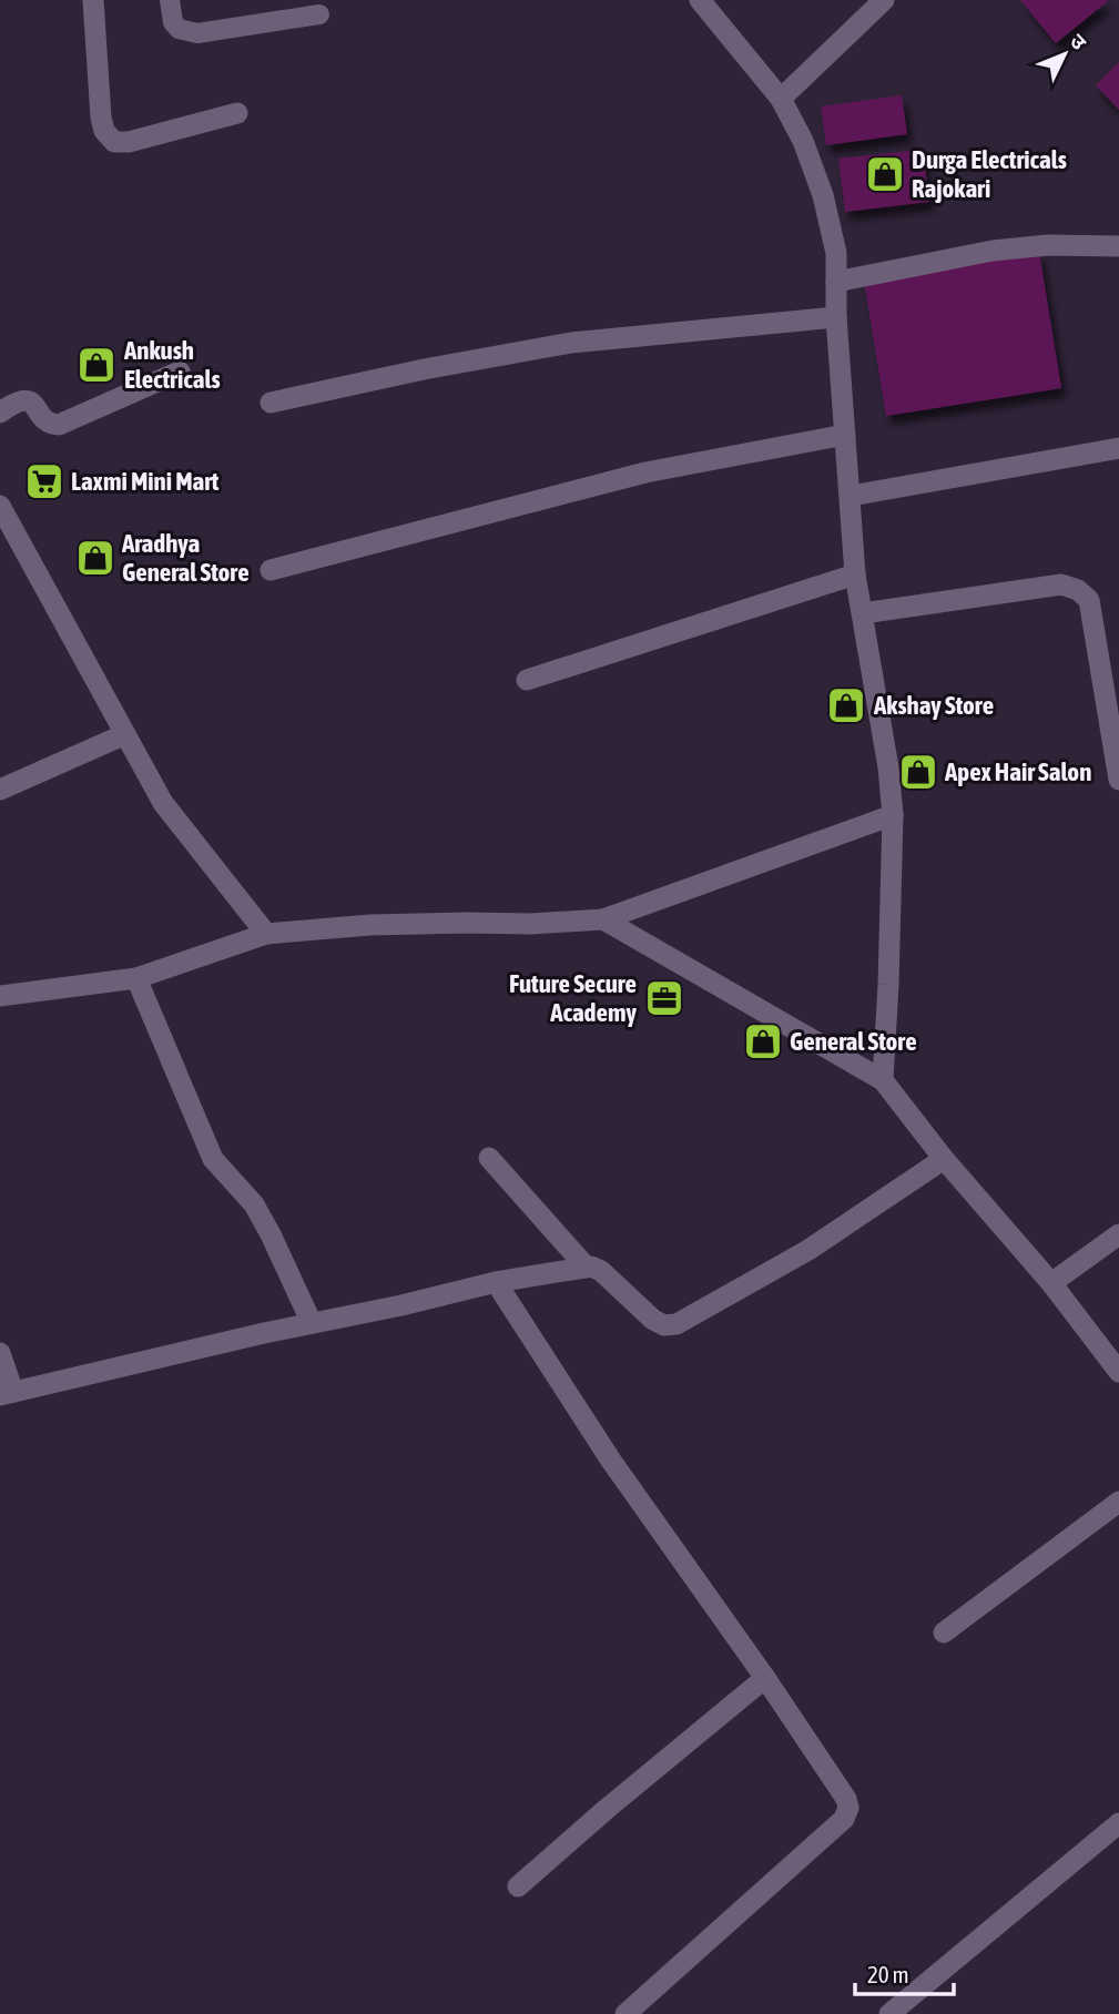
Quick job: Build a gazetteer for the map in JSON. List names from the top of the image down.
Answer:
{
  "places": {
    "shop": [
      "Durga Electricals Rajokari",
      "Ankush Electricals",
      "Aradhya General Store",
      "Akshay Store",
      "Apex Hair Salon",
      "General Store"
    ],
    "supermarket": ["Laxmi Mini Mart"],
    "office": ["Future Secure Academy"]
  },
  "scale_bar": "20 m",
  "north": "top right"
}
